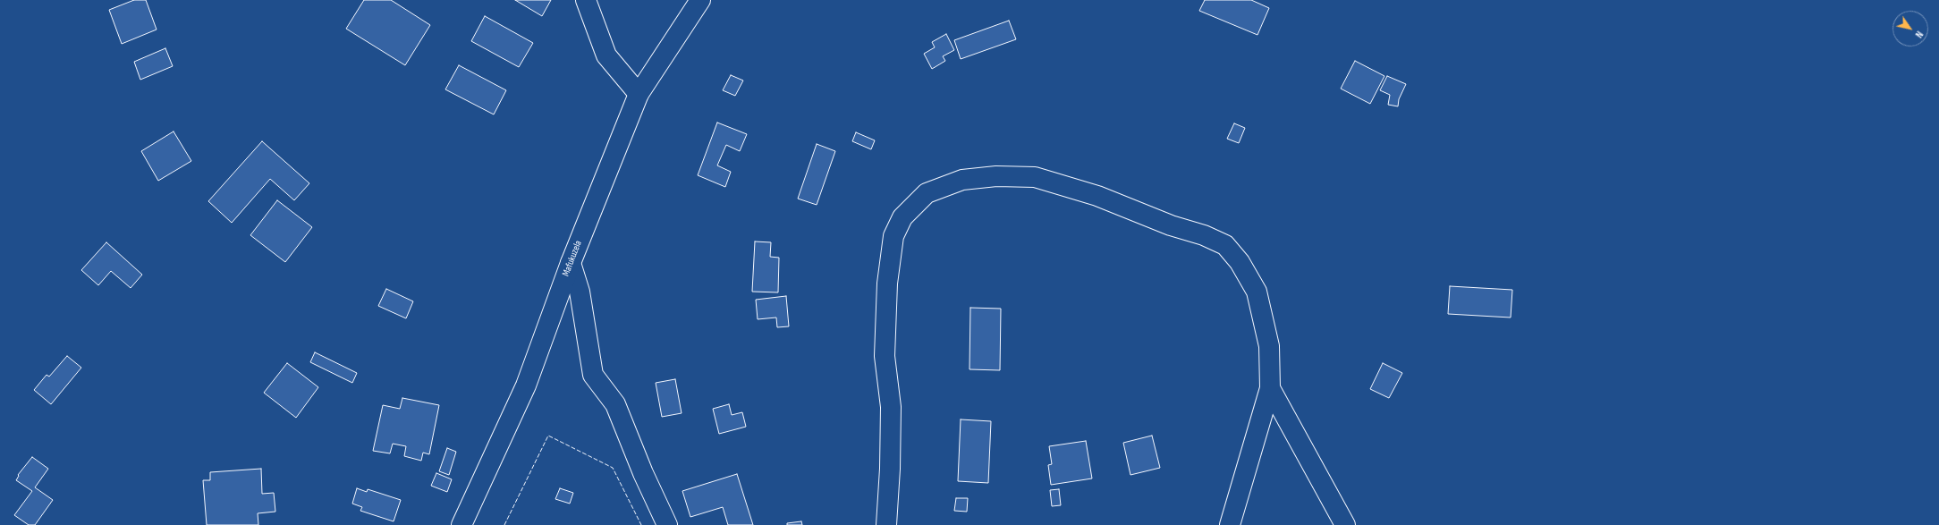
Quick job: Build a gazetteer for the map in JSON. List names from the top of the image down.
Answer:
{
  "streets": {
    "street": ["Mafukuzela"]
  },
  "north": "bottom right"
}
